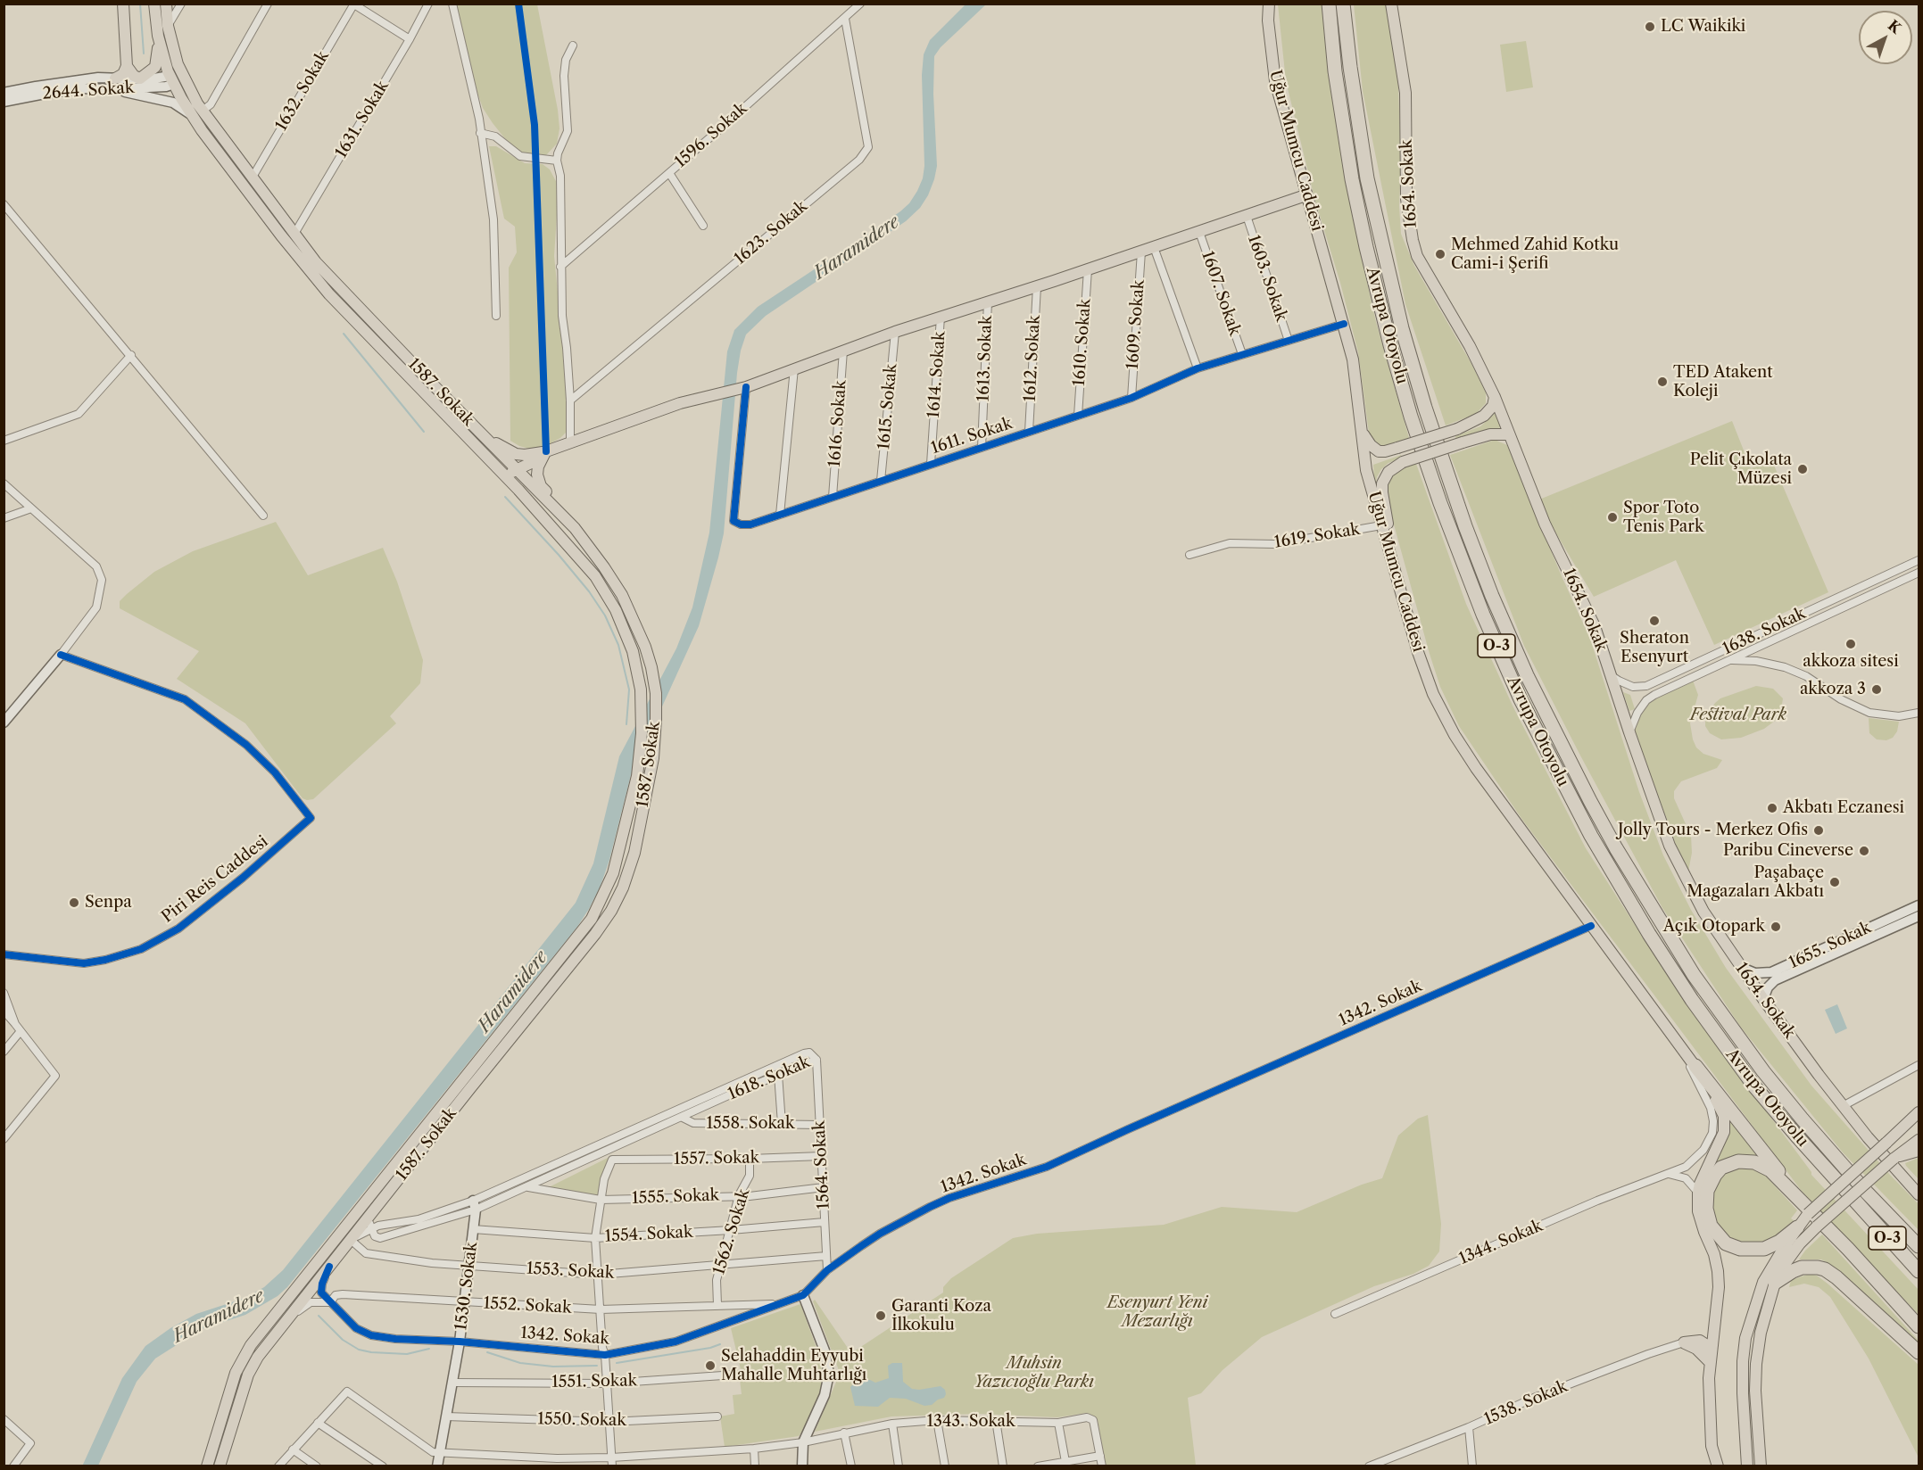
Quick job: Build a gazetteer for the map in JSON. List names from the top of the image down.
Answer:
{
  "streets": {
    "highway": ["Avrupa Otoyolu", "O-3"],
    "main road": ["Uğur Mumcu Caddesi", "1654. Sokak", "1587. Sokak"],
    "street": [
      "2644. Sokak",
      "1632. Sokak",
      "1631. Sokak",
      "1596. Sokak",
      "1623. Sokak",
      "1603. Sokak",
      "1607. Sokak",
      "1609. Sokak",
      "1610. Sokak",
      "1613. Sokak",
      "1612. Sokak",
      "1614. Sokak",
      "1615. Sokak",
      "1616. Sokak",
      "1611. Sokak",
      "1619. Sokak",
      "1638. Sokak",
      "Piri Reis Caddesi",
      "1655. Sokak",
      "1342. Sokak",
      "1618. Sokak",
      "1558. Sokak",
      "1557. Sokak",
      "1564. Sokak",
      "1555. Sokak",
      "1562. Sokak",
      "1554. Sokak",
      "1344. Sokak",
      "1553. Sokak",
      "1530. Sokak",
      "1552. Sokak",
      "1551. Sokak",
      "1538. Sokak",
      "1550. Sokak",
      "1343. Sokak"
    ]
  },
  "crossings": [
    ["2644. Sokak", "1587. Sokak"],
    ["1632. Sokak", "1587. Sokak"],
    ["1631. Sokak", "1587. Sokak"],
    ["1596. Sokak", "1623. Sokak"],
    ["Uğur Mumcu Caddesi", "1611. Sokak"],
    ["Uğur Mumcu Caddesi", "1619. Sokak"],
    ["Uğur Mumcu Caddesi", "1342. Sokak"],
    ["Uğur Mumcu Caddesi", "1344. Sokak"],
    ["1654. Sokak", "1638. Sokak"],
    ["1654. Sokak", "1655. Sokak"],
    ["1603. Sokak", "1611. Sokak"],
    ["1607. Sokak", "1611. Sokak"],
    ["1609. Sokak", "1611. Sokak"],
    ["1610. Sokak", "1611. Sokak"],
    ["1613. Sokak", "1611. Sokak"],
    ["1612. Sokak", "1611. Sokak"],
    ["1614. Sokak", "1611. Sokak"],
    ["1587. Sokak", "1342. Sokak"],
    ["1587. Sokak", "1618. Sokak"],
    ["1587. Sokak", "1553. Sokak"],
    ["1587. Sokak", "1552. Sokak"],
    ["1615. Sokak", "1611. Sokak"],
    ["1616. Sokak", "1611. Sokak"],
    ["1342. Sokak", "1564. Sokak"],
    ["1342. Sokak", "1530. Sokak"],
    ["1342. Sokak", "1552. Sokak"],
    ["1618. Sokak", "1558. Sokak"],
    ["1618. Sokak", "1564. Sokak"],
    ["1618. Sokak", "1555. Sokak"],
    ["1618. Sokak", "1530. Sokak"],
    ["1558. Sokak", "1564. Sokak"],
    ["1557. Sokak", "1564. Sokak"],
    ["1557. Sokak", "1555. Sokak"],
    ["1557. Sokak", "1562. Sokak"],
    ["1564. Sokak", "1555. Sokak"],
    ["1564. Sokak", "1554. Sokak"],
    ["1564. Sokak", "1553. Sokak"],
    ["1555. Sokak", "1562. Sokak"],
    ["1562. Sokak", "1554. Sokak"],
    ["1562. Sokak", "1553. Sokak"],
    ["1562. Sokak", "1552. Sokak"],
    ["1554. Sokak", "1530. Sokak"],
    ["1553. Sokak", "1530. Sokak"],
    ["1530. Sokak", "1552. Sokak"],
    ["1530. Sokak", "1551. Sokak"],
    ["1530. Sokak", "1550. Sokak"],
    ["1530. Sokak", "1343. Sokak"]
  ],
  "water": ["Haramidere"],
  "parks": ["Festival Park", "Esenyurt Yeni Mezarlığı", "Muhsin Yazıcıoğlu Parkı"],
  "places": [
    "LC Waikiki",
    "Mehmed Zahid Kotku Cami-i Şerifi",
    "TED Atakent Koleji",
    "Pelit Çıkolata Müzesi",
    "Spor Toto Tenis Park",
    "Sheraton Esenyurt",
    "akkoza sitesi",
    "akkoza 3",
    "Akbatı Eczanesi",
    "Jolly Tours - Merkez Ofis",
    "Paribu Cineverse",
    "Paşabaçe Magazaları Akbatı",
    "Senpa",
    "Açık Otopark",
    "Garanti Koza İlkokulu",
    "Selahaddin Eyyubi Mahalle Muhtarlığı"
  ],
  "north": "top right"
}
